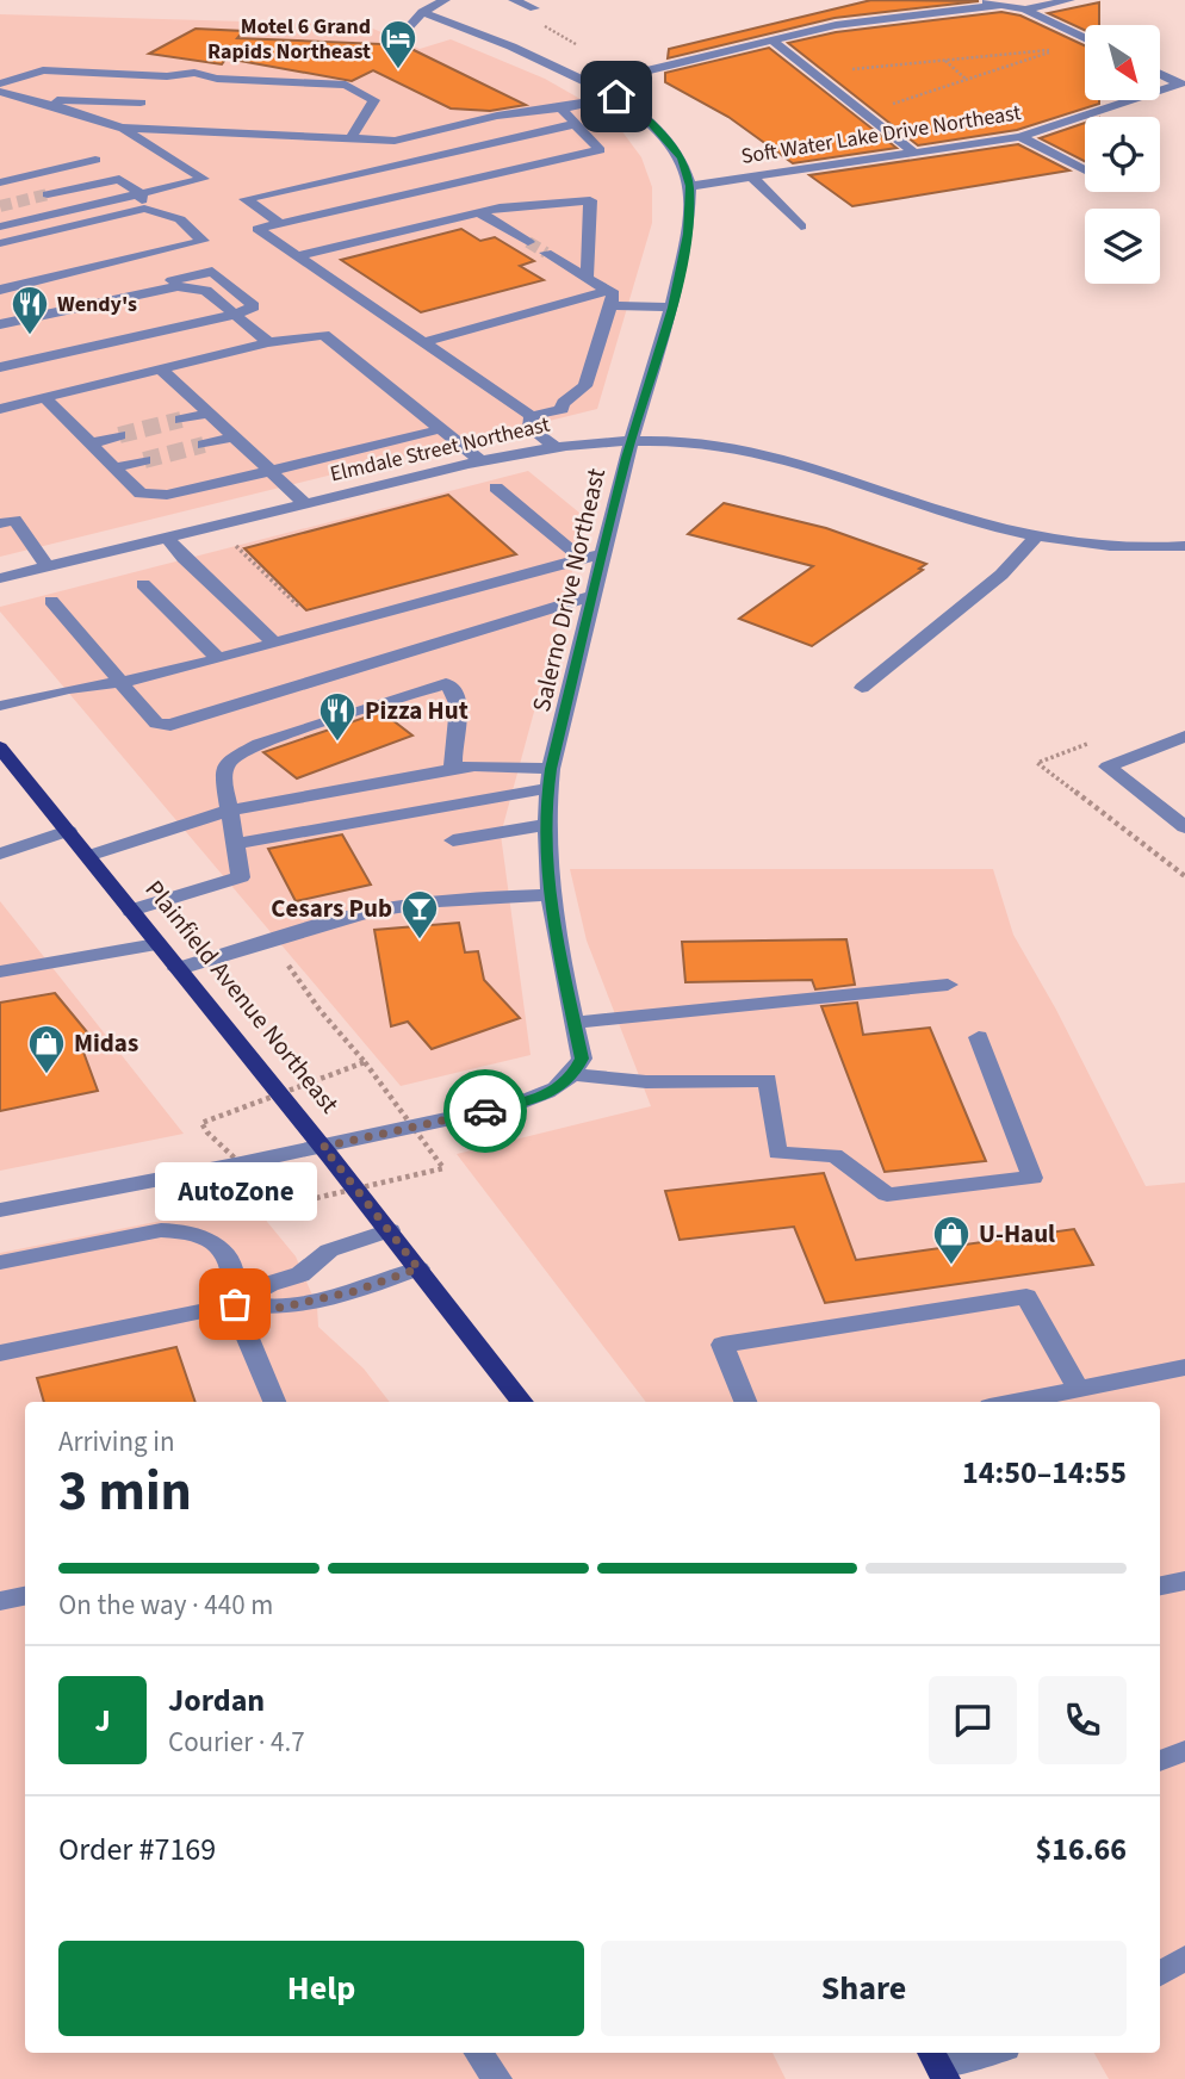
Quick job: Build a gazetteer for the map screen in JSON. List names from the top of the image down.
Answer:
{
  "streets": {
    "main road": ["Plainfield Avenue Northeast"],
    "street": ["Soft Water Lake Drive Northeast", "Elmdale Street Northeast", "Salerno Drive Northeast"]
  },
  "crossings": [
    ["Soft Water Lake Drive Northeast", "Salerno Drive Northeast"],
    ["Elmdale Street Northeast", "Salerno Drive Northeast"]
  ],
  "places": {
    "hotel": ["Motel 6 Grand Rapids Northeast"],
    "restaurant": ["Wendy's", "Pizza Hut"],
    "bar": ["Cesars Pub"],
    "shop": ["Midas", "U-Haul"],
    "other": ["AutoZone"]
  },
  "north": "bottom right",
  "page": {
    "bubble": "AutoZone",
    "heading": ["3 min", "Arriving in", "14:50–14:55"],
    "panel": [
      "Jordan",
      "Courier · 4.7",
      "Order #7169",
      "$16.66"
    ],
    "bar": "On the way · 440 m",
    "round": "J",
    "buttons": ["Help", "Share"]
  }
}
